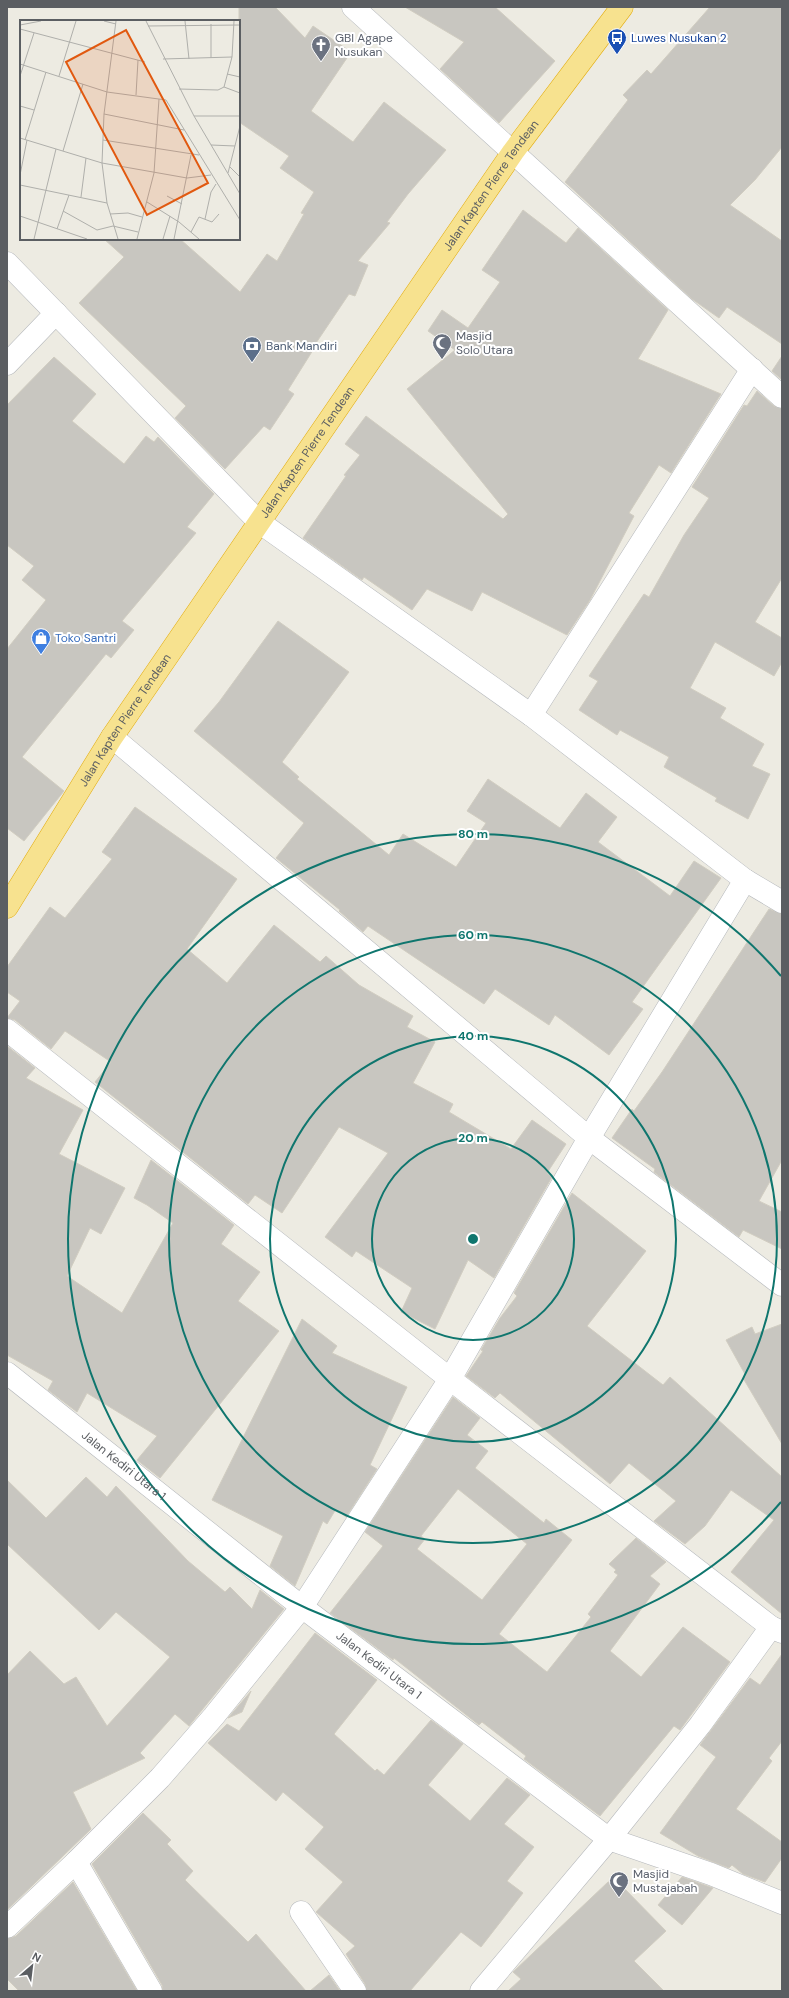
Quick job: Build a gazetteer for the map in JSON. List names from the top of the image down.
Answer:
{
  "streets": {
    "highway": ["Jalan Kapten Pierre Tendean"],
    "street": ["Jalan Kediri Utara 1"]
  },
  "places": {
    "bus stop": ["Luwes Nusukan 2"],
    "church": ["GBI Agape Nusukan"],
    "mosque": ["Masjid Solo Utara", "Masjid Mustajabah"],
    "bank": ["Bank Mandiri"],
    "shop": ["Toko Santri"]
  },
  "north": "top right",
  "rings": [
    "80 m",
    "60 m",
    "40 m",
    "20 m"
  ]
}
